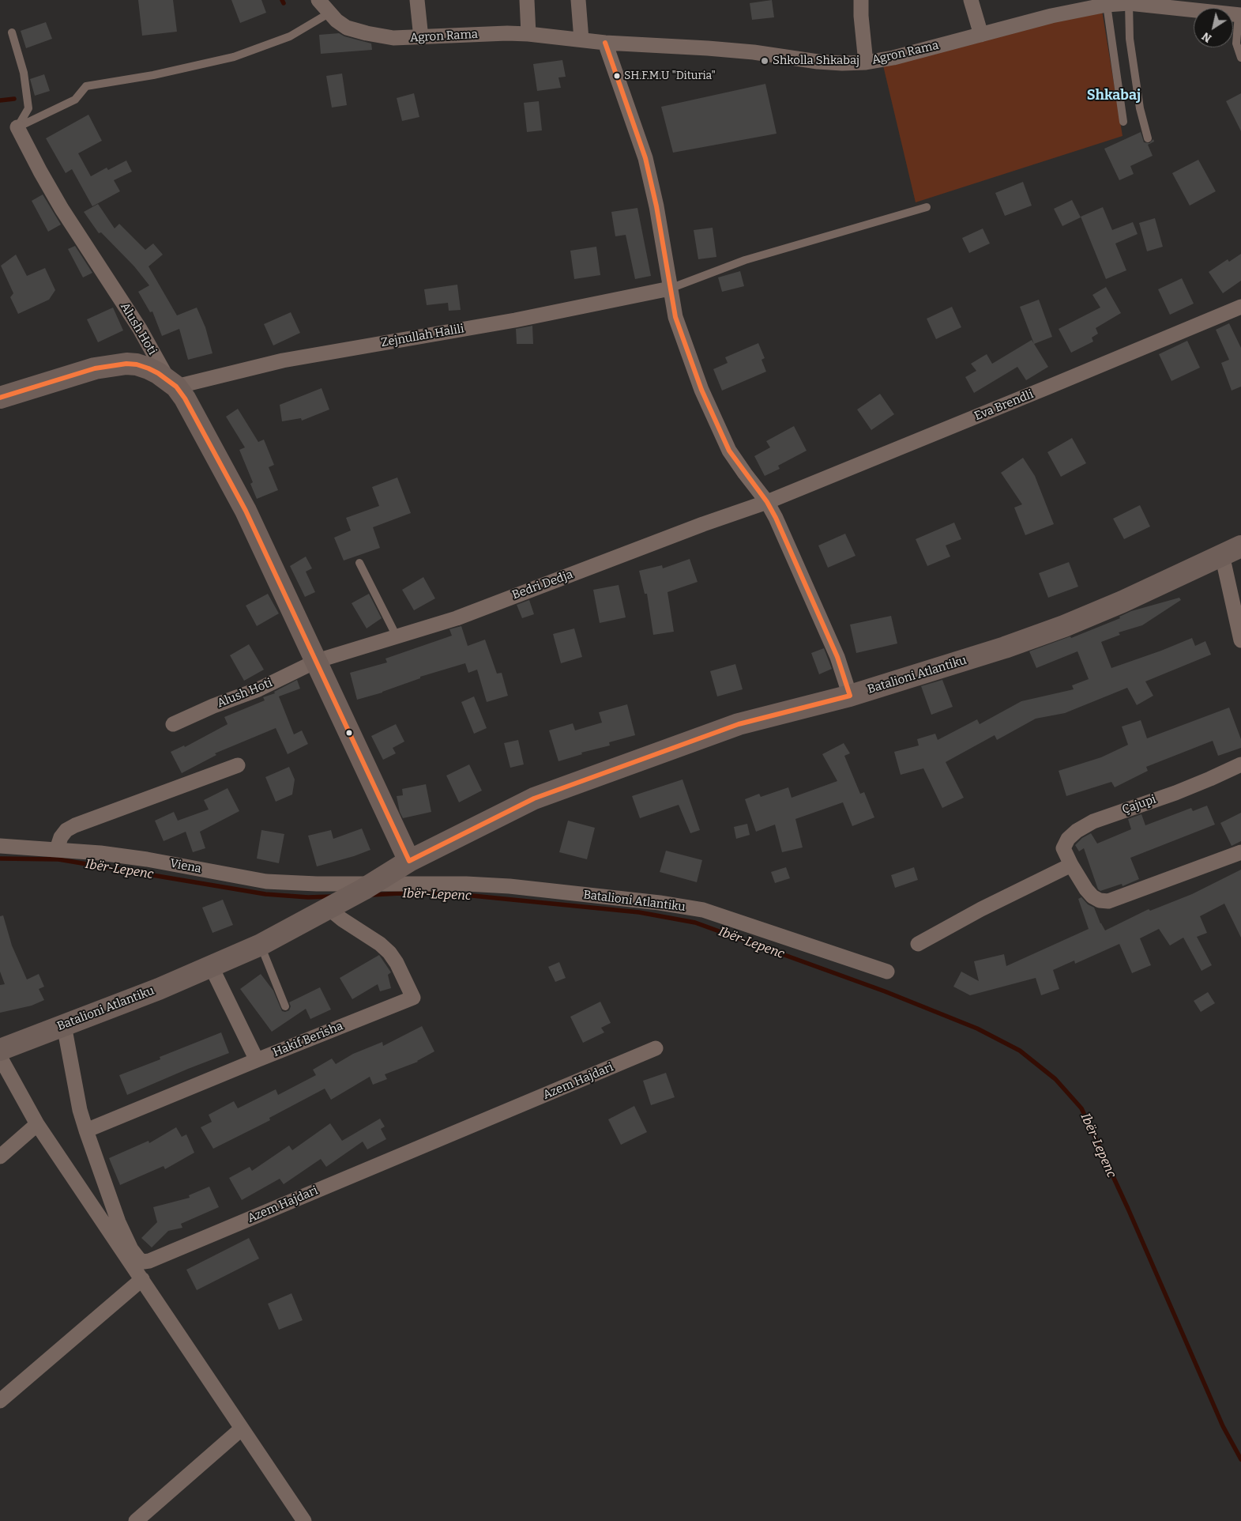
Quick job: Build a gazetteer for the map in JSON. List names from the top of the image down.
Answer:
{
  "streets": {
    "street": [
      "Agron Rama",
      "Alush Hoti",
      "Zejnullah Halili",
      "Eva Brendli",
      "Bedri Dedja",
      "Batalioni Atlantiku",
      "Çajupi",
      "Viena",
      "Hakif Berisha",
      "Azem Hajdari"
    ]
  },
  "crossings": [
    ["Alush Hoti", "Zejnullah Halili"],
    ["Alush Hoti", "Bedri Dedja"],
    ["Alush Hoti", "Batalioni Atlantiku"],
    ["Eva Brendli", "Bedri Dedja"],
    ["Batalioni Atlantiku", "Viena"],
    ["Batalioni Atlantiku", "Hakif Berisha"],
    ["Batalioni Atlantiku", "Azem Hajdari"],
    ["Hakif Berisha", "Azem Hajdari"]
  ],
  "districts": ["Shkabaj"],
  "water": ["Ibër-Lepenc"],
  "places": ["Shkolla Shkabaj", "SH.F.M.U \"Dituria\""],
  "north": "bottom left"
}
